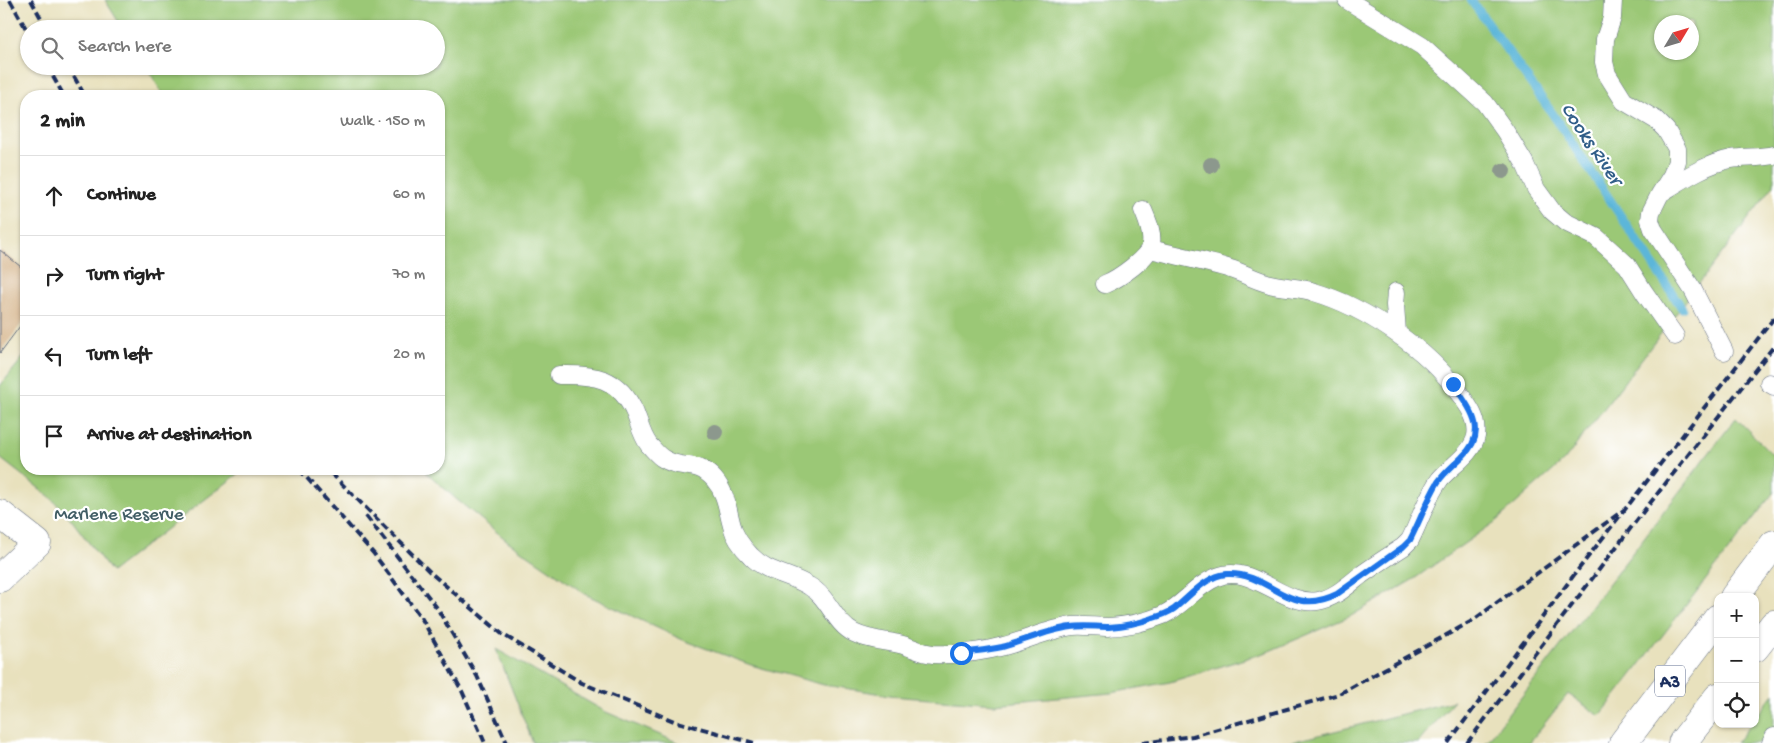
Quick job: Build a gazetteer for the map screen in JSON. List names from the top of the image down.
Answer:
{
  "streets": {
    "main road": ["A3"]
  },
  "water": ["Cooks River"],
  "parks": ["Marlene Reserve"],
  "north": "top right",
  "page": {
    "search": "Search here",
    "heading": ["2 min", "Walk · 150 m"],
    "list": [
      ["Continue", "60 m"],
      ["Turn right", "70 m"],
      ["Turn left", "20 m"],
      "Arrive at destination"
    ],
    "map_buttons": ["+", "−"]
  }
}
